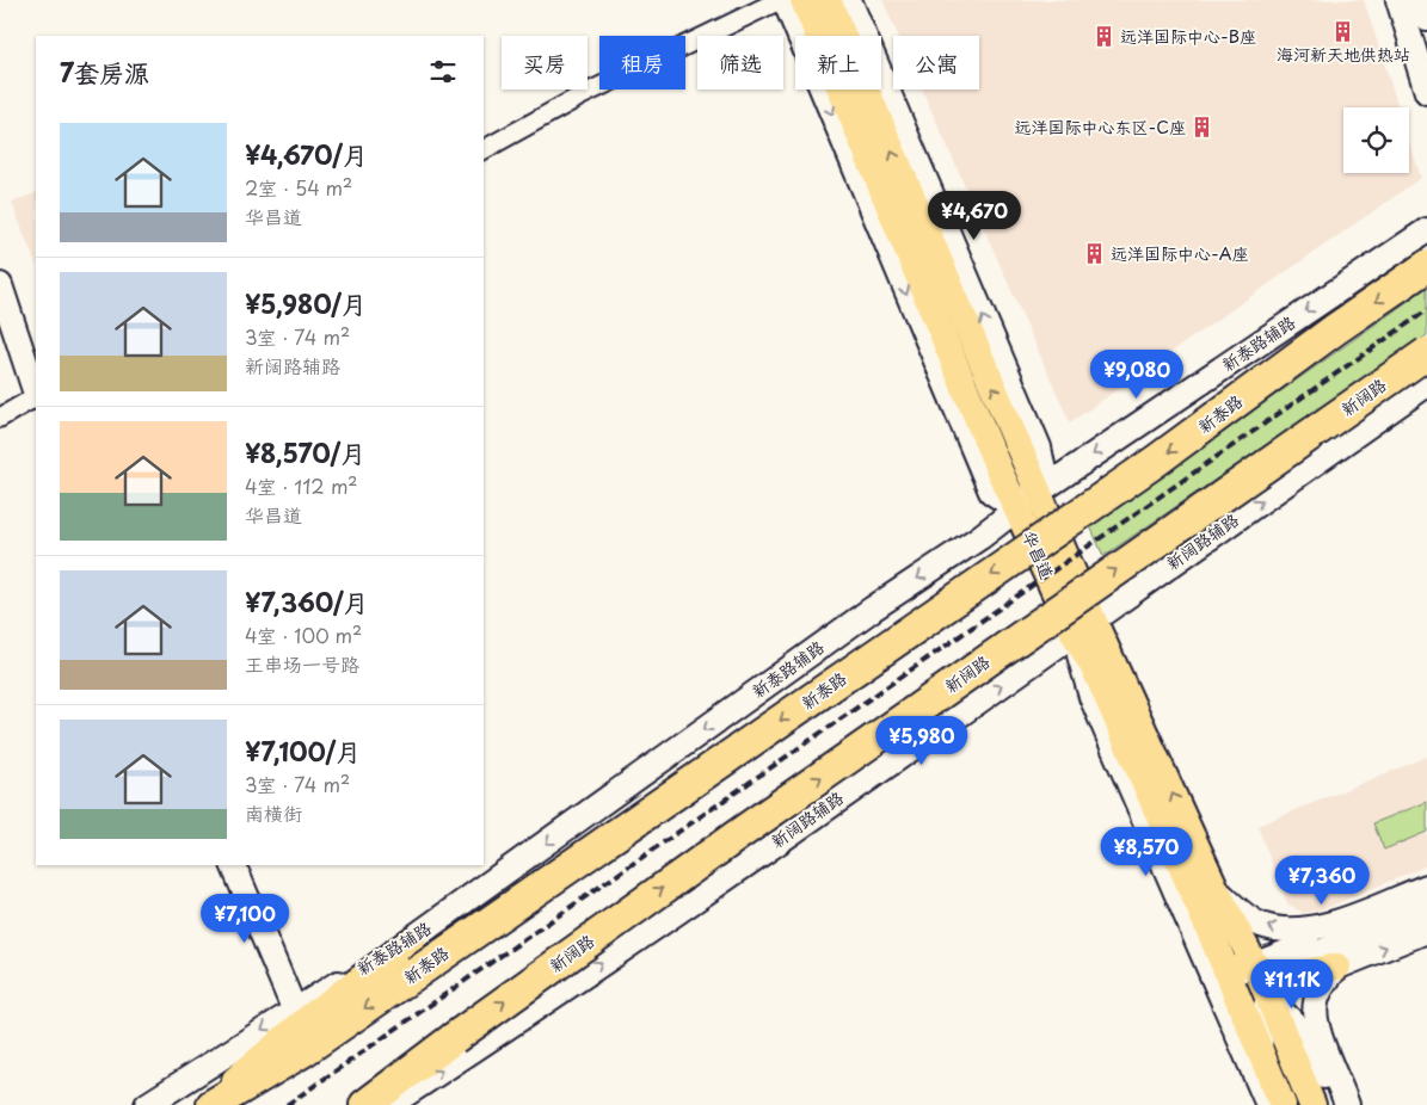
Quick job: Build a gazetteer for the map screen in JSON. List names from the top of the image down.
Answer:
{
  "streets": {
    "highway": ["新阔路", "新泰路"],
    "main road": ["华昌道"],
    "street": ["新泰路辅路", "新阔路辅路"]
  },
  "crossings": [
    ["新泰路辅路", "华昌道"],
    ["新阔路辅路", "华昌道"]
  ],
  "one_way": [
    "新泰路辅路",
    "新阔路",
    "新泰路",
    "新阔路辅路"
  ],
  "places": {
    "building": [
      "海河新天地供热站",
      "远洋国际中心-B座",
      "远洋国际中心东区-C座",
      "远洋国际中心-A座"
    ]
  },
  "page": {
    "chip": [
      "买房",
      "租房",
      "筛选",
      "新上",
      "公寓"
    ],
    "heading": "7套房源",
    "list": [
      {
        "name": "¥4,670/月",
        "note": "2室 · 54 m² · 华昌道"
      },
      {
        "name": "¥5,980/月",
        "note": "3室 · 74 m² · 新阔路辅路"
      },
      {
        "name": "¥8,570/月",
        "note": "4室 · 112 m² · 华昌道"
      },
      {
        "name": "¥7,360/月",
        "note": "4室 · 100 m² · 王串场一号路"
      },
      {
        "name": "¥7,100/月",
        "note": "3室 · 74 m² · 南横街"
      }
    ],
    "price": [
      "¥4,670",
      "¥9,080",
      "¥5,980",
      "¥8,570",
      "¥7,360",
      "¥7,100",
      "¥11.1K"
    ]
  }
}
